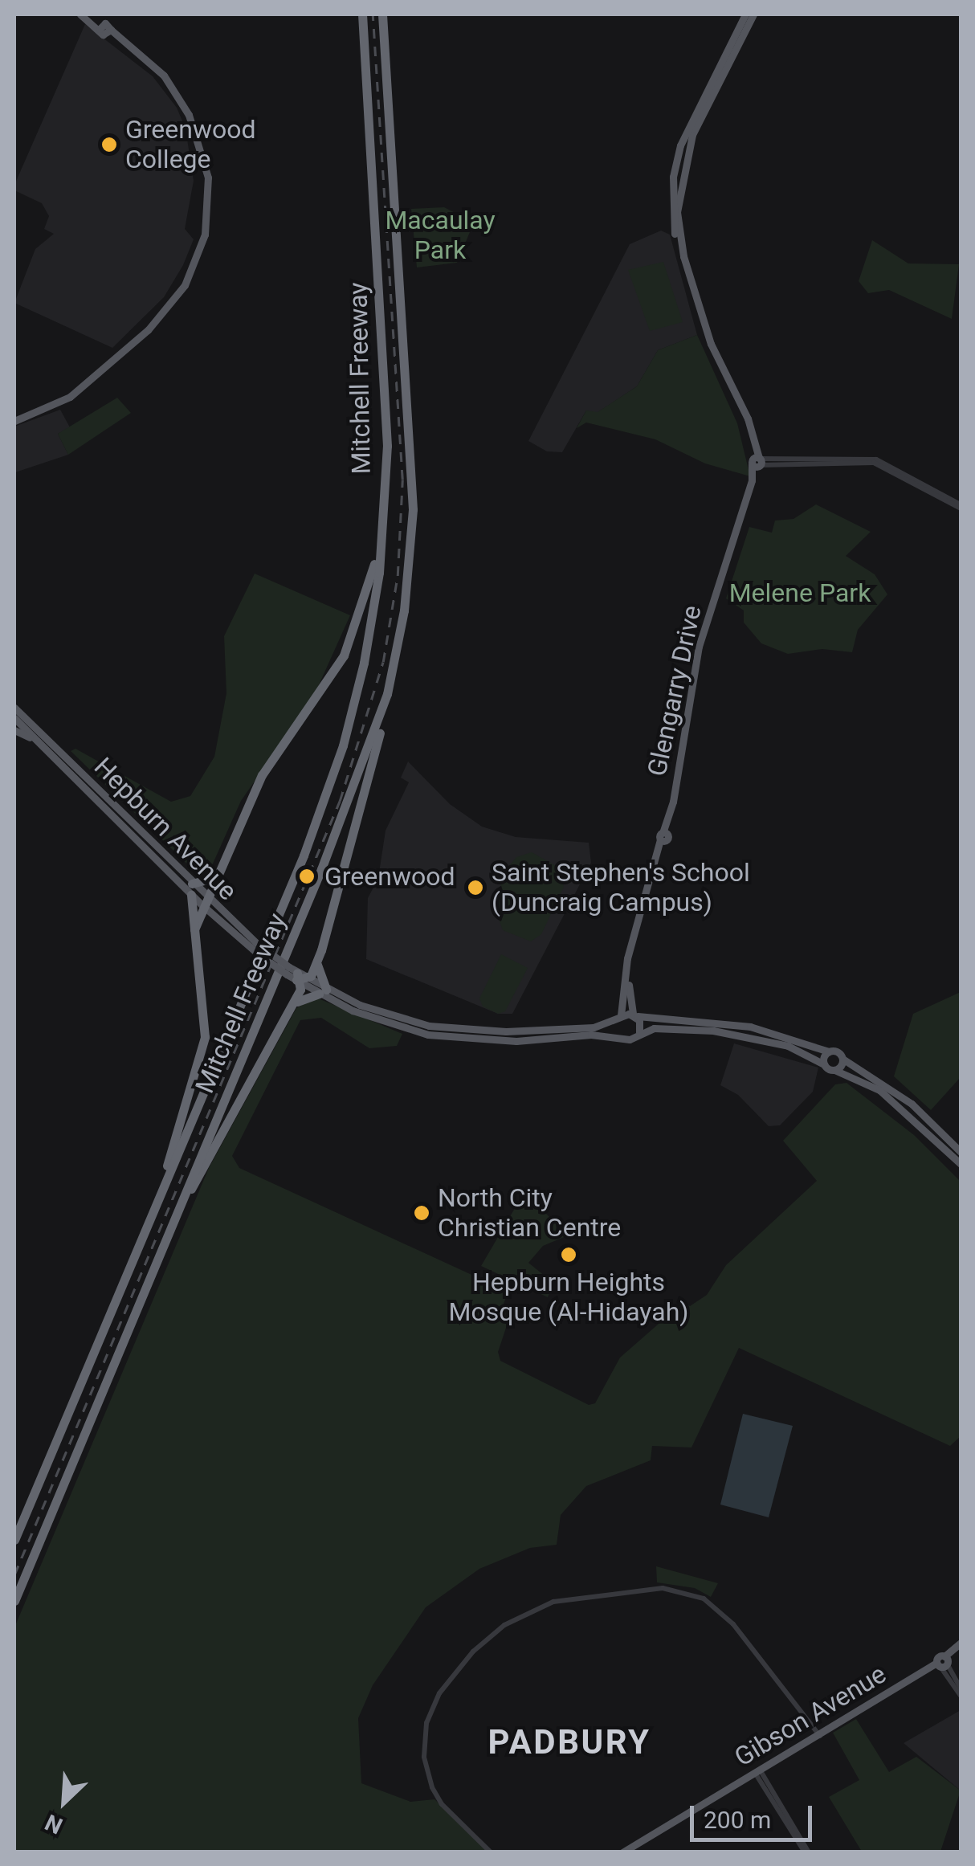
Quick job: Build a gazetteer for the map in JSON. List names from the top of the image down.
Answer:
{
  "streets": {
    "highway": ["Mitchell Freeway"],
    "main road": ["Glengarry Drive", "Hepburn Avenue", "Gibson Avenue"]
  },
  "crossings": [
    ["Glengarry Drive", "Hepburn Avenue"]
  ],
  "districts": ["PADBURY"],
  "parks": ["Macaulay Park", "Melene Park"],
  "places": [
    "Greenwood College",
    "Greenwood",
    "Saint Stephen's School (Duncraig Campus)",
    "North City Christian Centre",
    "Hepburn Heights Mosque (Al-Hidayah)"
  ],
  "scale_bar": "200 m",
  "north": "bottom left"
}
